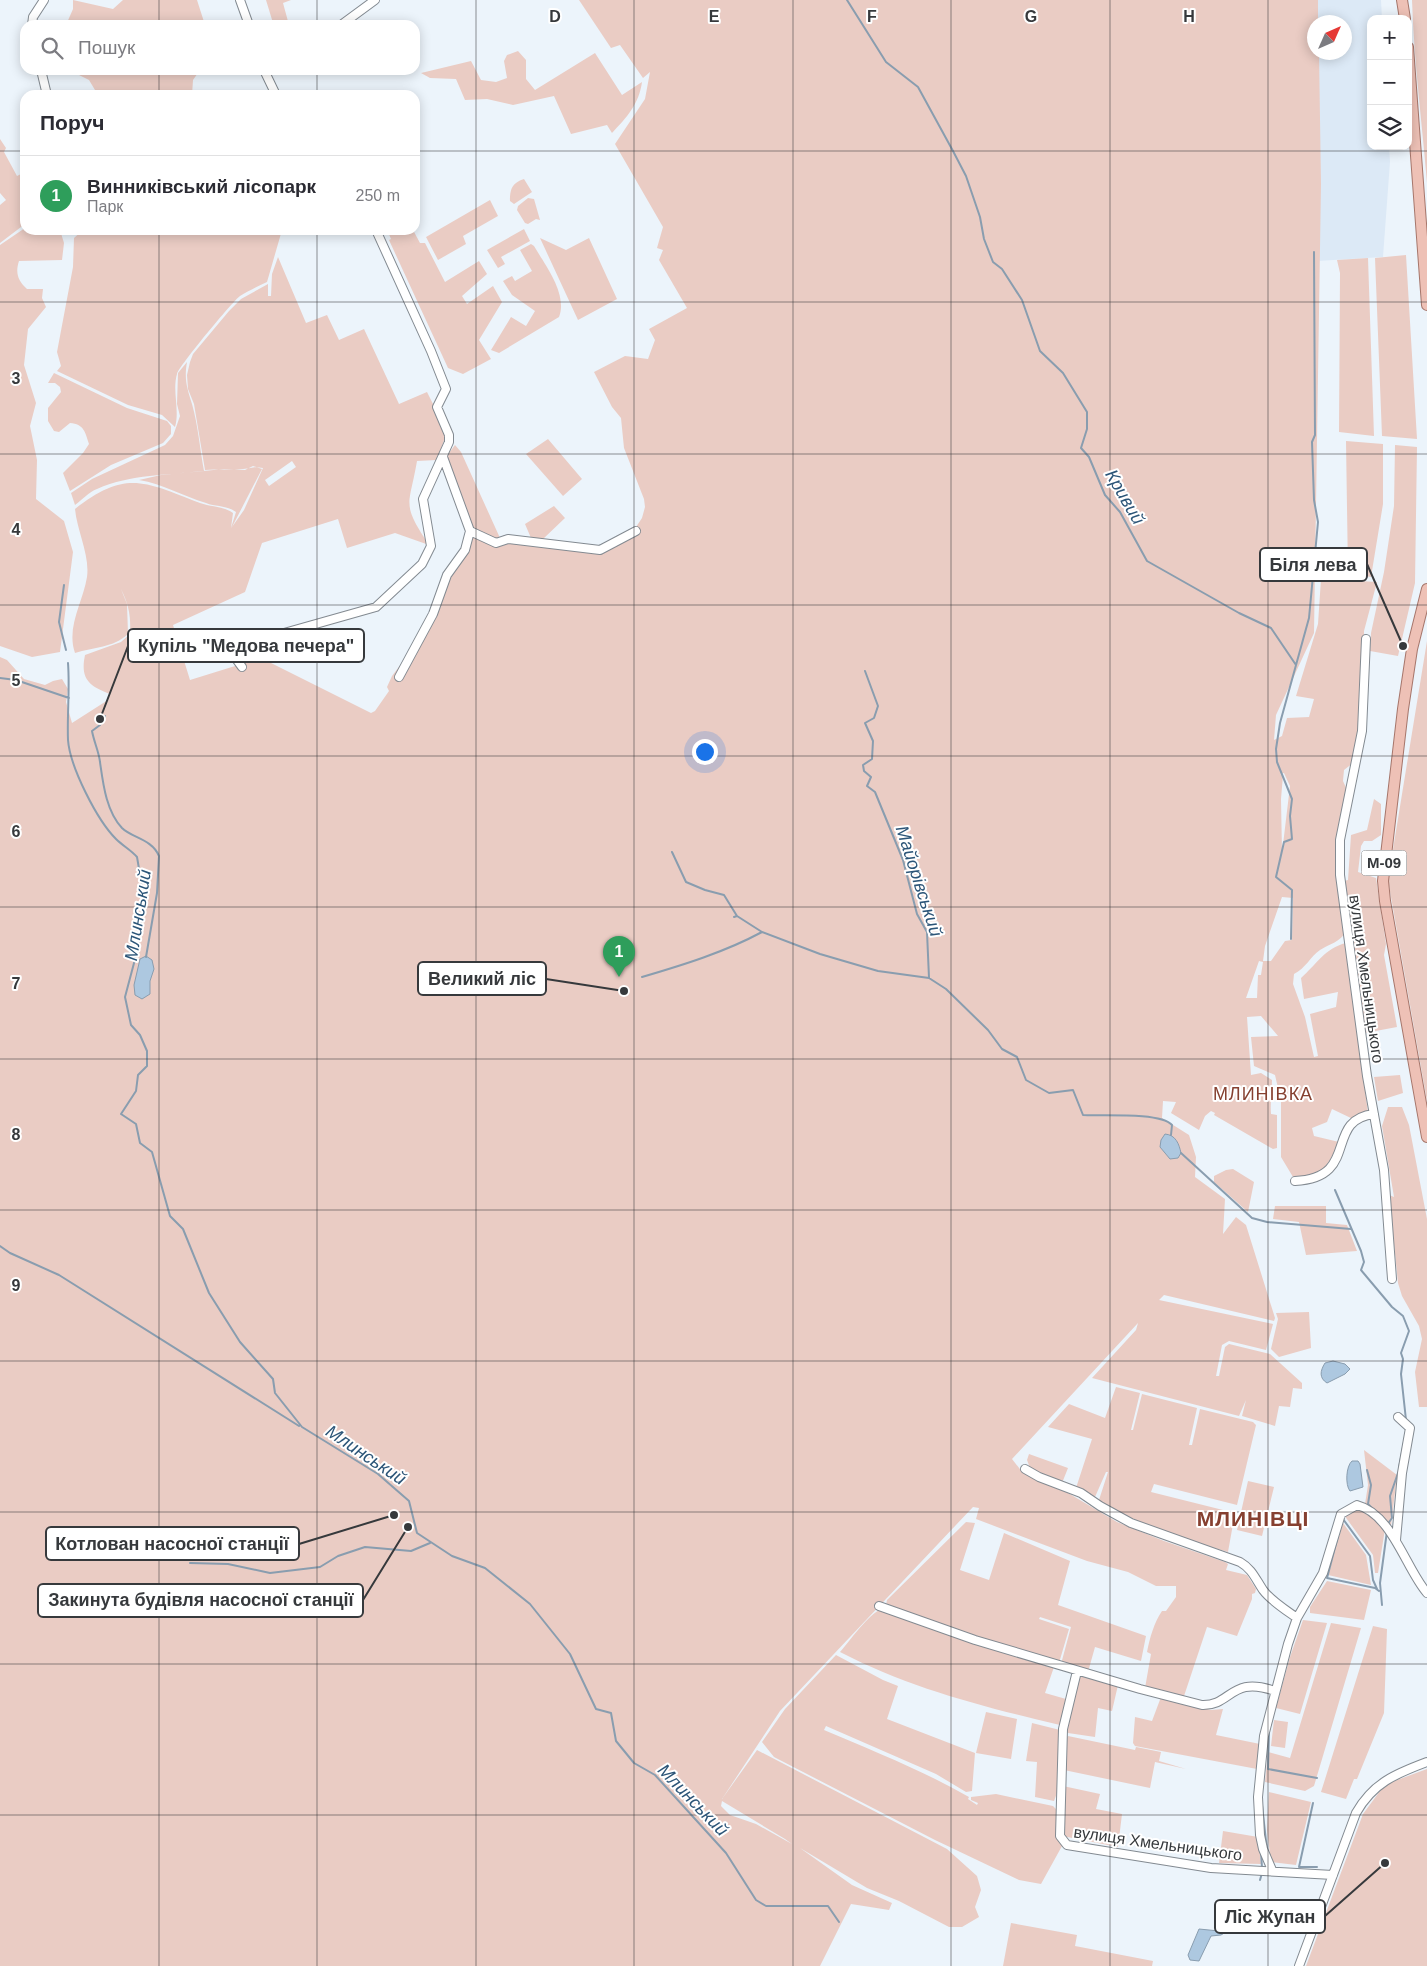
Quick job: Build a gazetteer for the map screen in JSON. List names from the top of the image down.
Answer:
{
  "streets": {
    "main road": ["М-09"],
    "street": ["вулиця Хмельницького"]
  },
  "districts": ["МЛИНІВКА", "МЛИНІВЦІ"],
  "water": ["Кривий", "Майорівський", "Млинський"],
  "places": [
    "Бiля лева",
    "Купіль \"Медова печера\"",
    "Великий ліс",
    "Котлован насосної станції",
    "Закинута будівля насосної станції",
    "Ліс Жупан"
  ],
  "north": "top right",
  "page": {
    "map_buttons": ["+", "−"],
    "search": "Пошук",
    "heading": "Поруч",
    "list": [
      {
        "mark": "1",
        "name": "Винниківський лісопарк",
        "note": "Парк",
        "value": "250 m"
      }
    ],
    "pins": "1"
  },
  "grid": {
    "columns": [
      "D",
      "E",
      "F",
      "G",
      "H"
    ],
    "rows": [
      "3",
      "4",
      "5",
      "6",
      "7",
      "8",
      "9"
    ]
  }
}
